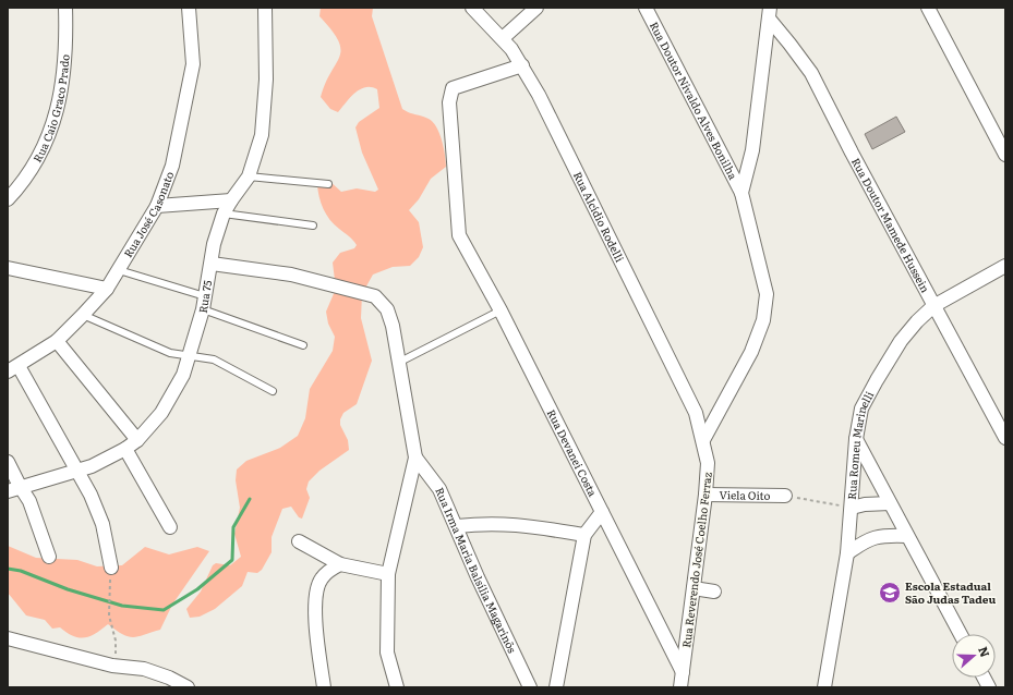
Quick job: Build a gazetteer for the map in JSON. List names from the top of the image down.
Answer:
{
  "streets": {
    "street": [
      "Rua Doutor Nivaldo Alves Bonilha",
      "Rua Caio Graco Prado",
      "Rua José Casonato",
      "Rua Alcídio Rodelli",
      "Rua Doutor Mamede Hussein",
      "Rua 75",
      "Rua Romeu Marinelli",
      "Rua Devanei Costa",
      "Viela Oito",
      "Rua Reverendo José Coelho Ferraz",
      "Rua Irma Maria Balsília Magarinõs"
    ]
  },
  "crossings": [
    ["Rua Alcídio Rodelli", "Rua Devanei Costa"],
    ["Rua Alcídio Rodelli", "Rua Reverendo José Coelho Ferraz"],
    ["Rua Doutor Mamede Hussein", "Rua Romeu Marinelli"],
    ["Rua Devanei Costa", "Rua Reverendo José Coelho Ferraz"],
    ["Viela Oito", "Rua Reverendo José Coelho Ferraz"]
  ],
  "places": {
    "school or university": ["Escola Estadual São Judas Tadeu"]
  },
  "north": "right"
}
